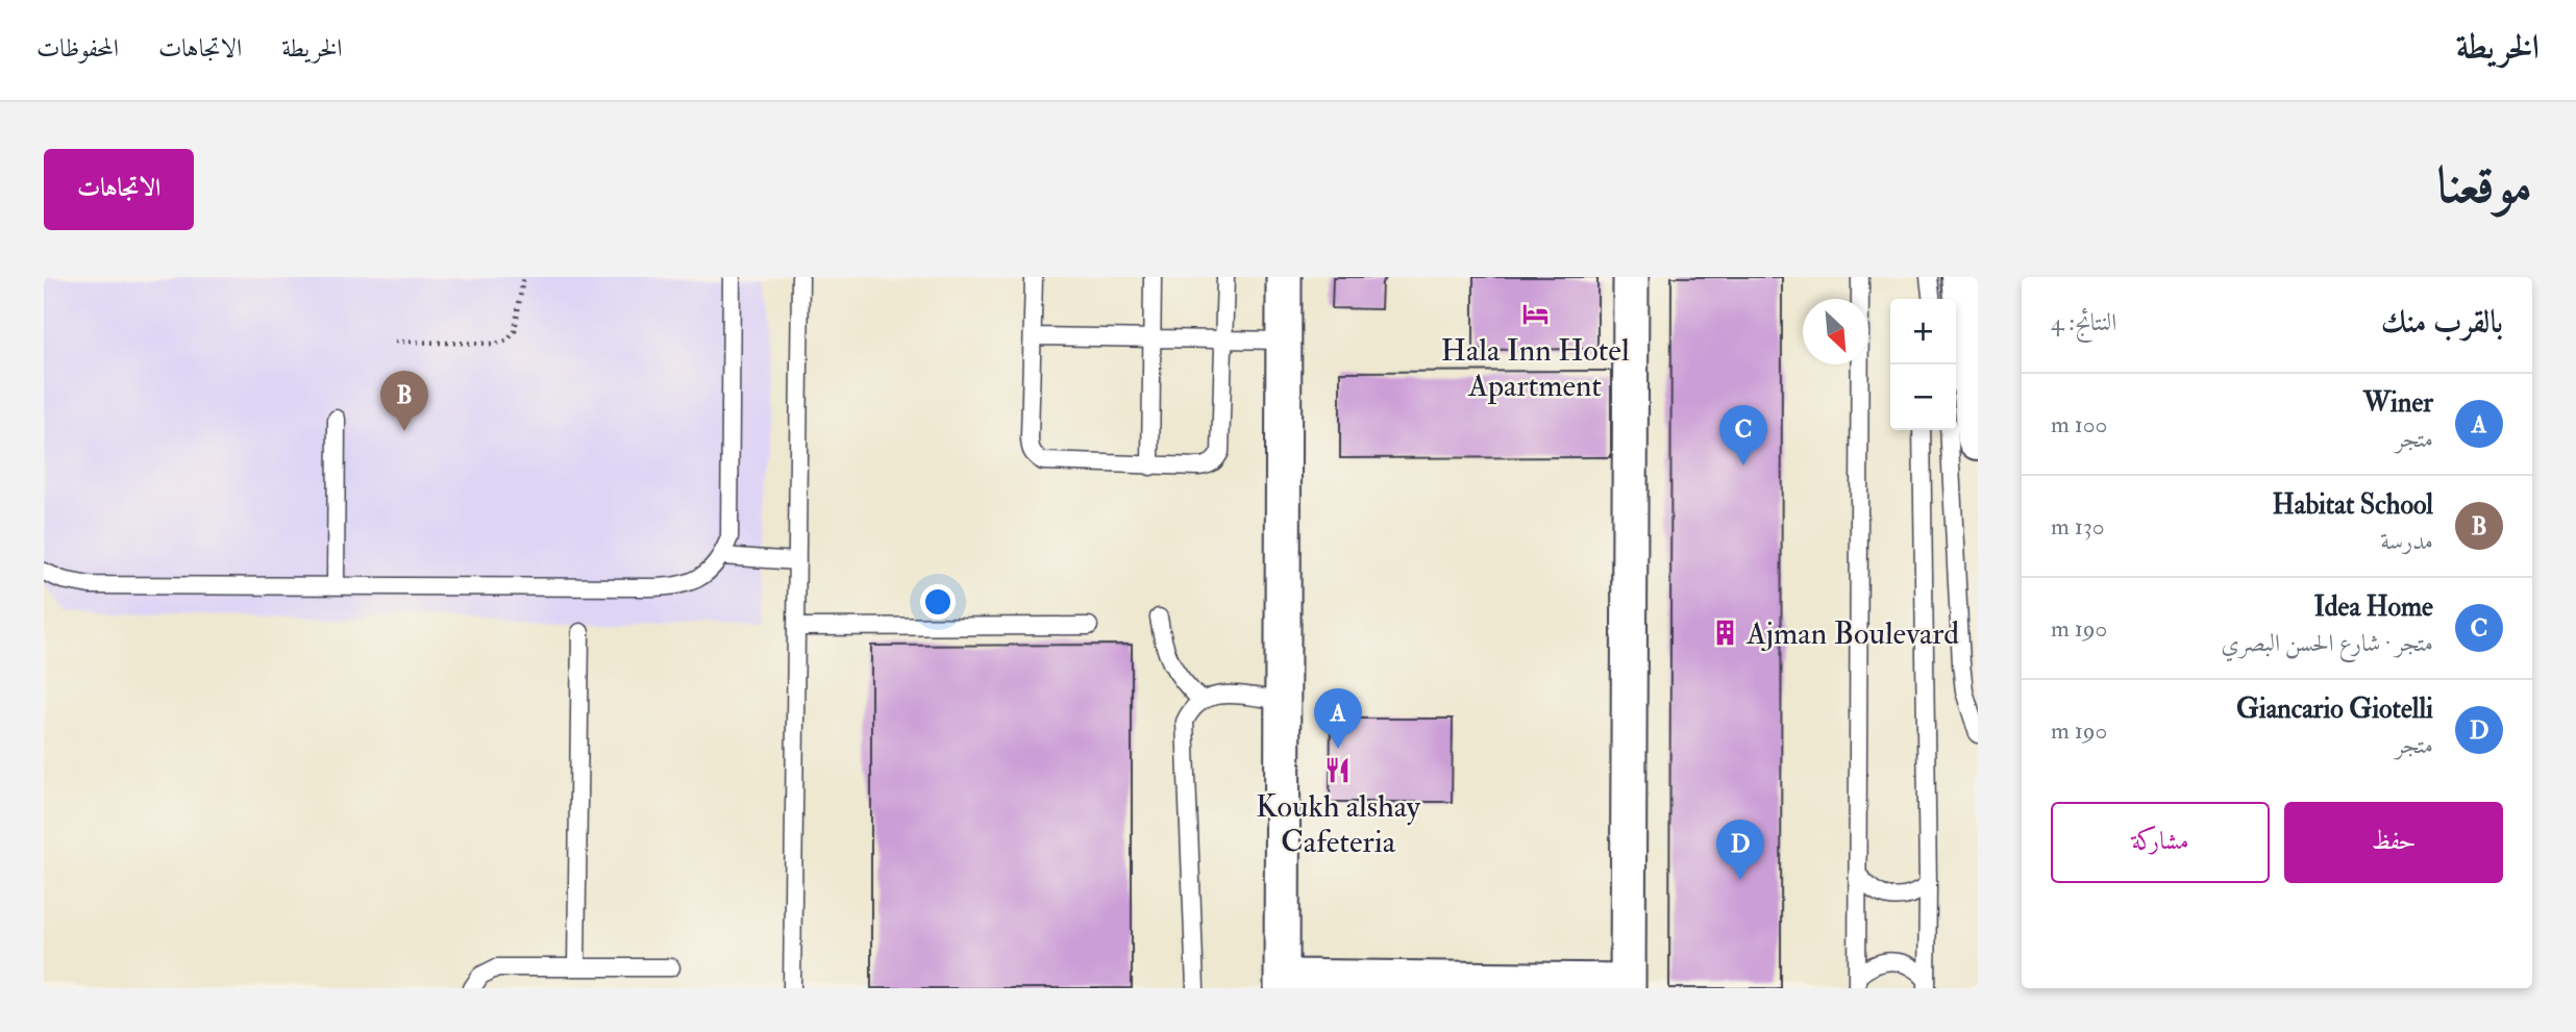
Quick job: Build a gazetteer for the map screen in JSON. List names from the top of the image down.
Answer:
{
  "places": {
    "hotel": ["Hala Inn Hotel Apartment"],
    "building": ["Ajman Boulevard"],
    "restaurant": ["Koukh alshay Cafeteria"]
  },
  "north": "bottom right",
  "page": {
    "header": "الخريطة",
    "nav": ["الخريطة", "الاتجاهات", "المحفوظات"],
    "title": "موقعنا",
    "buttons": [
      "الاتجاهات",
      ["حفظ", "مشاركة"]
    ],
    "heading": ["بالقرب منك", "النتائج: 4"],
    "map_buttons": ["+", "−"],
    "pins": [
      "B",
      "C",
      "A",
      "D"
    ],
    "list": [
      {
        "mark": "A",
        "name": "Winer",
        "note": "متجر",
        "value": "100 m"
      },
      {
        "mark": "B",
        "name": "Habitat School",
        "note": "مدرسة",
        "value": "130 m"
      },
      {
        "mark": "C",
        "name": "Idea Home",
        "note": "متجر · شارع الحسن البصري",
        "value": "190 m"
      },
      {
        "mark": "D",
        "name": "Giancario Giotelli",
        "note": "متجر",
        "value": "190 m"
      }
    ]
  }
}
